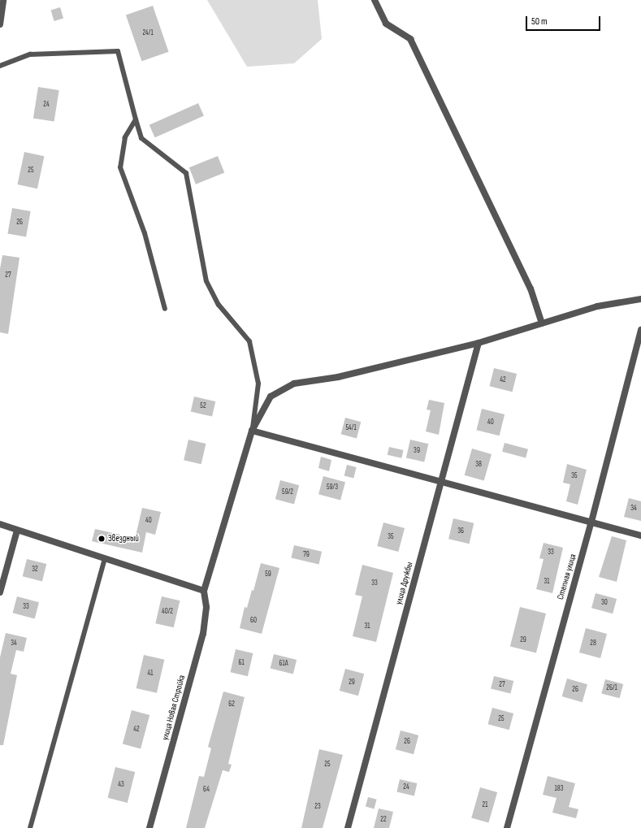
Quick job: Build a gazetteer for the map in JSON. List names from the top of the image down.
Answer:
{
  "streets": {
    "street": ["Степная улица", "улица Дружбы", "улица Новая Стройка"]
  },
  "places": ["Звездный"],
  "house_numbers": [
    "24/1",
    "24",
    "25",
    "26",
    "27",
    "42",
    "52",
    "40",
    "54/1",
    "39",
    "38",
    "35",
    "59/3",
    "59/2",
    "34",
    "40",
    "36",
    "35",
    "33",
    "79",
    "32",
    "59",
    "31",
    "33",
    "30",
    "33",
    "40/2",
    "60",
    "31",
    "29",
    "34",
    "28",
    "61",
    "61А",
    "41",
    "29",
    "27",
    "26/1",
    "26",
    "62",
    "25",
    "42",
    "26",
    "25",
    "43",
    "24",
    "183",
    "64",
    "21",
    "23",
    "22"
  ],
  "scale_bar": "50 m"
}
